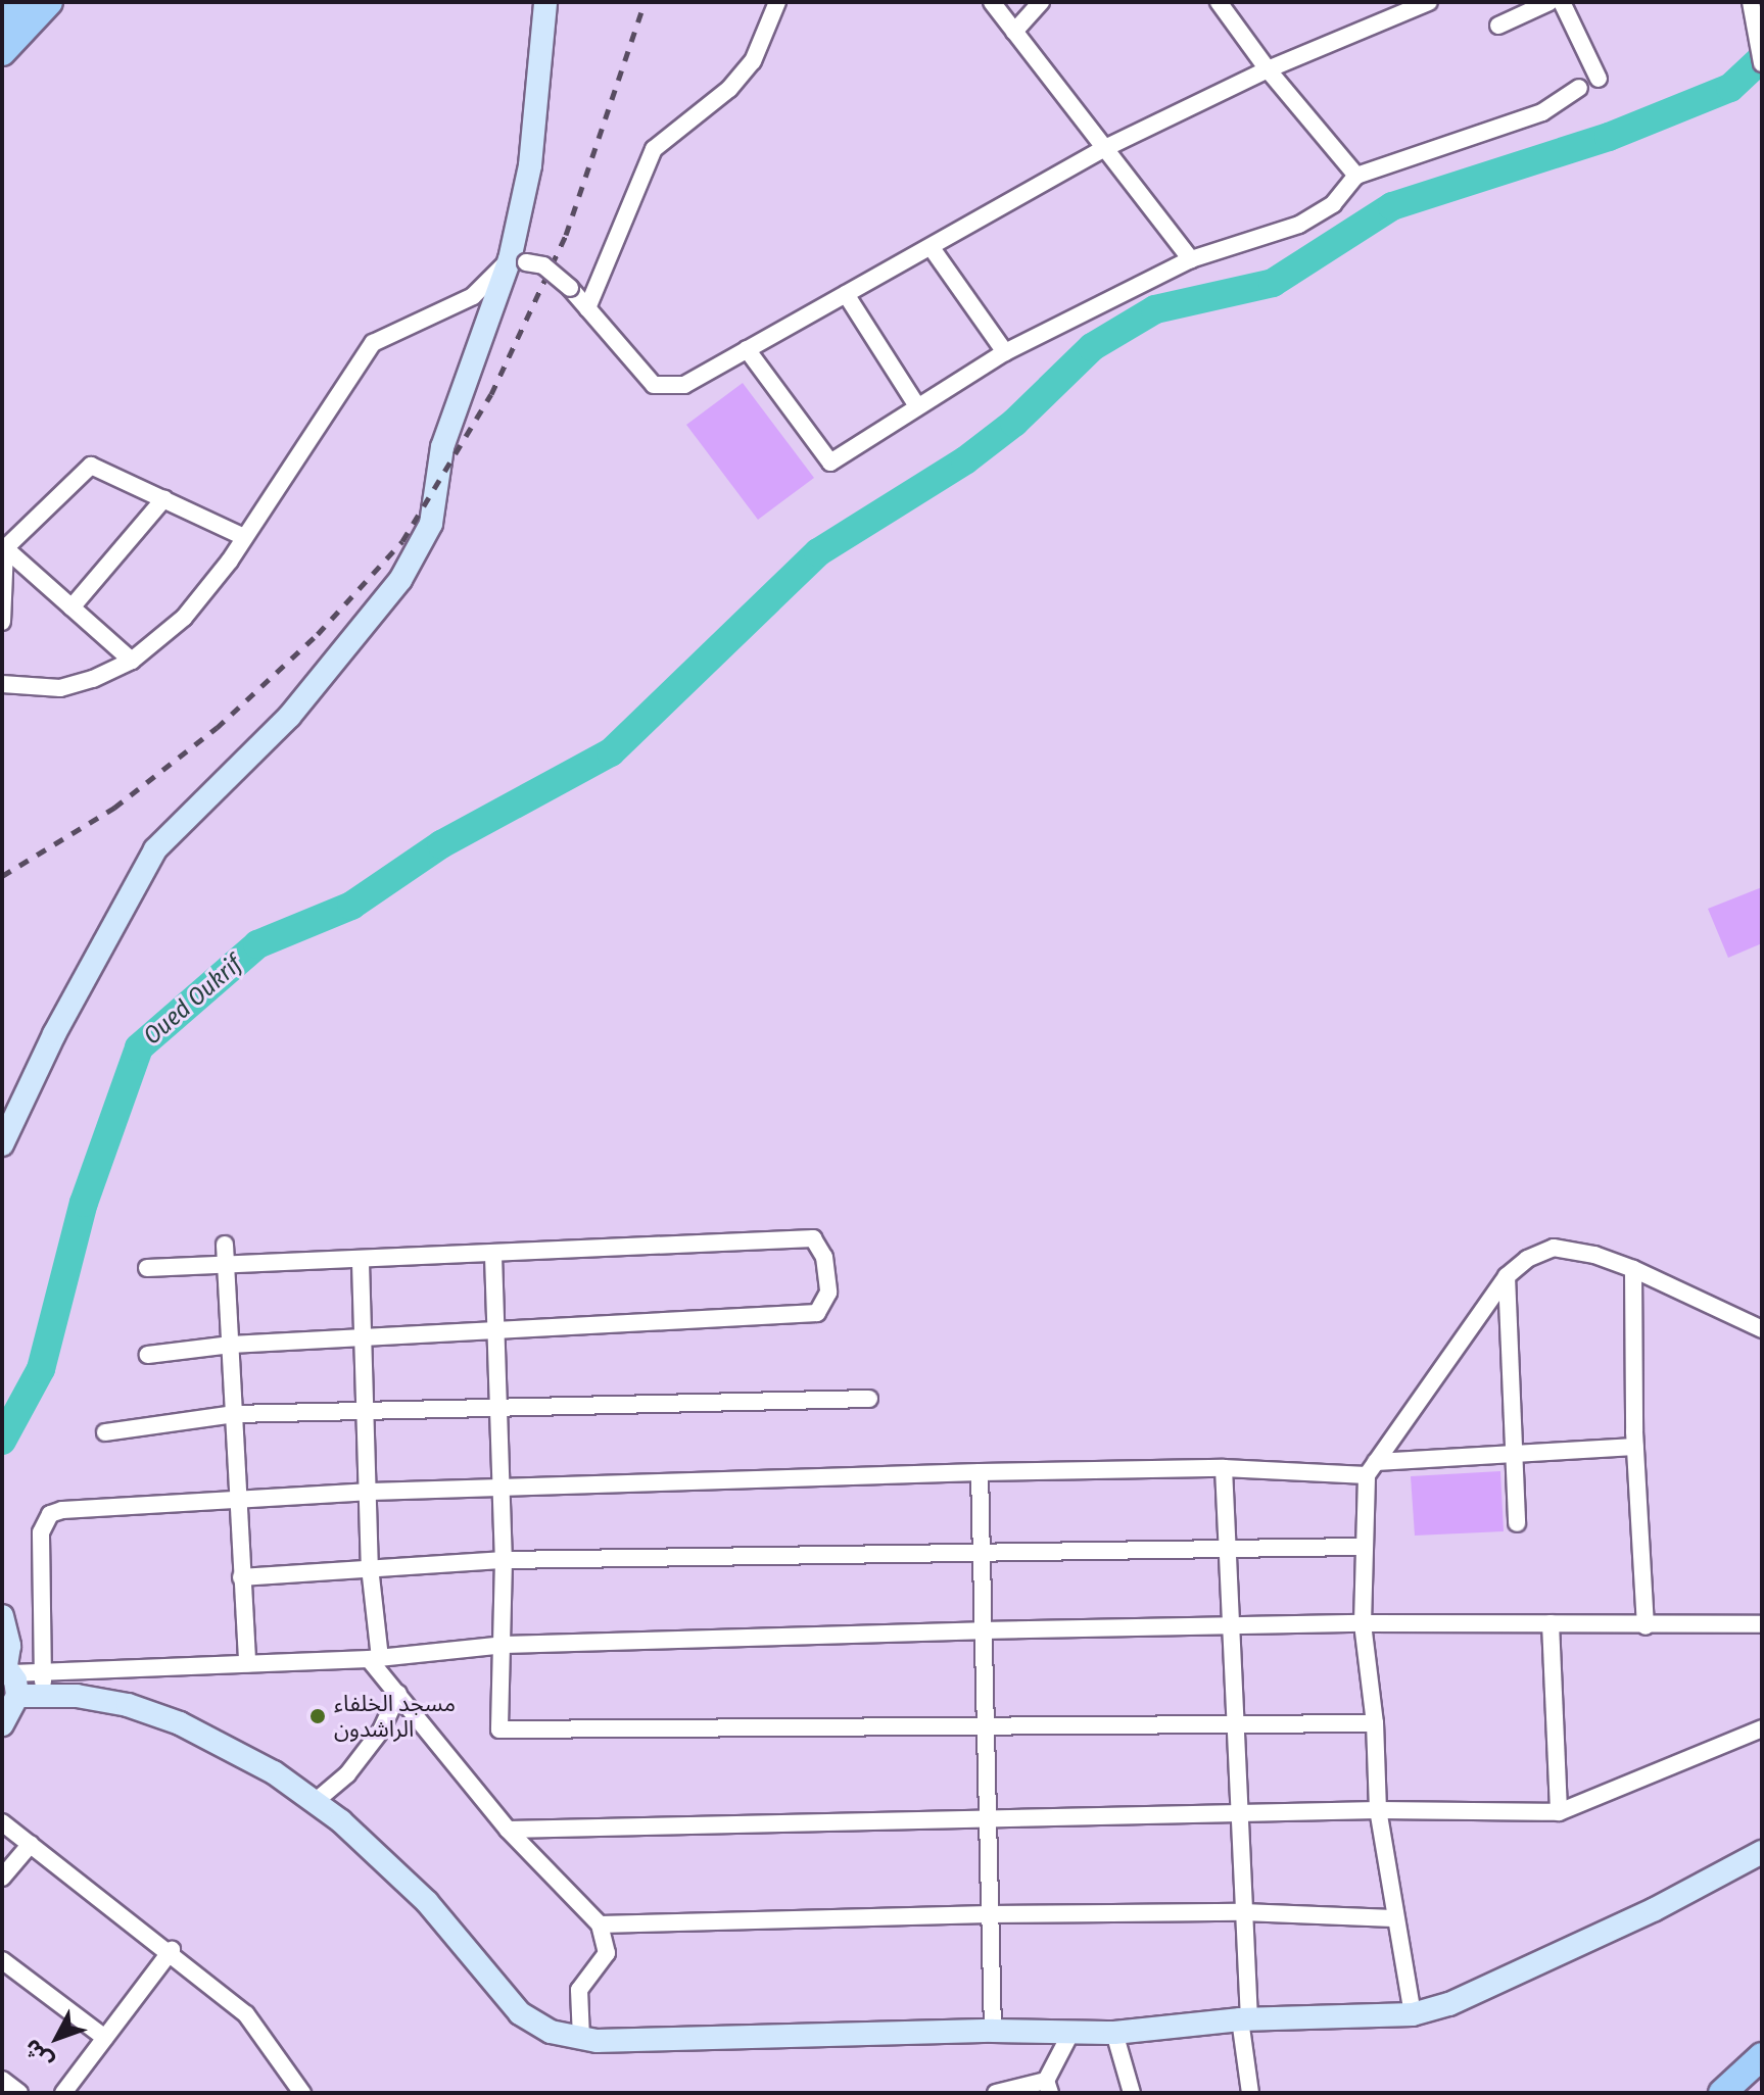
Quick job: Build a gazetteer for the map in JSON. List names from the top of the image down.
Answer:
{
  "water": ["Oued Oukrif"],
  "places": ["مسجد الخلفاء الراشدون"],
  "north": "bottom left"
}
